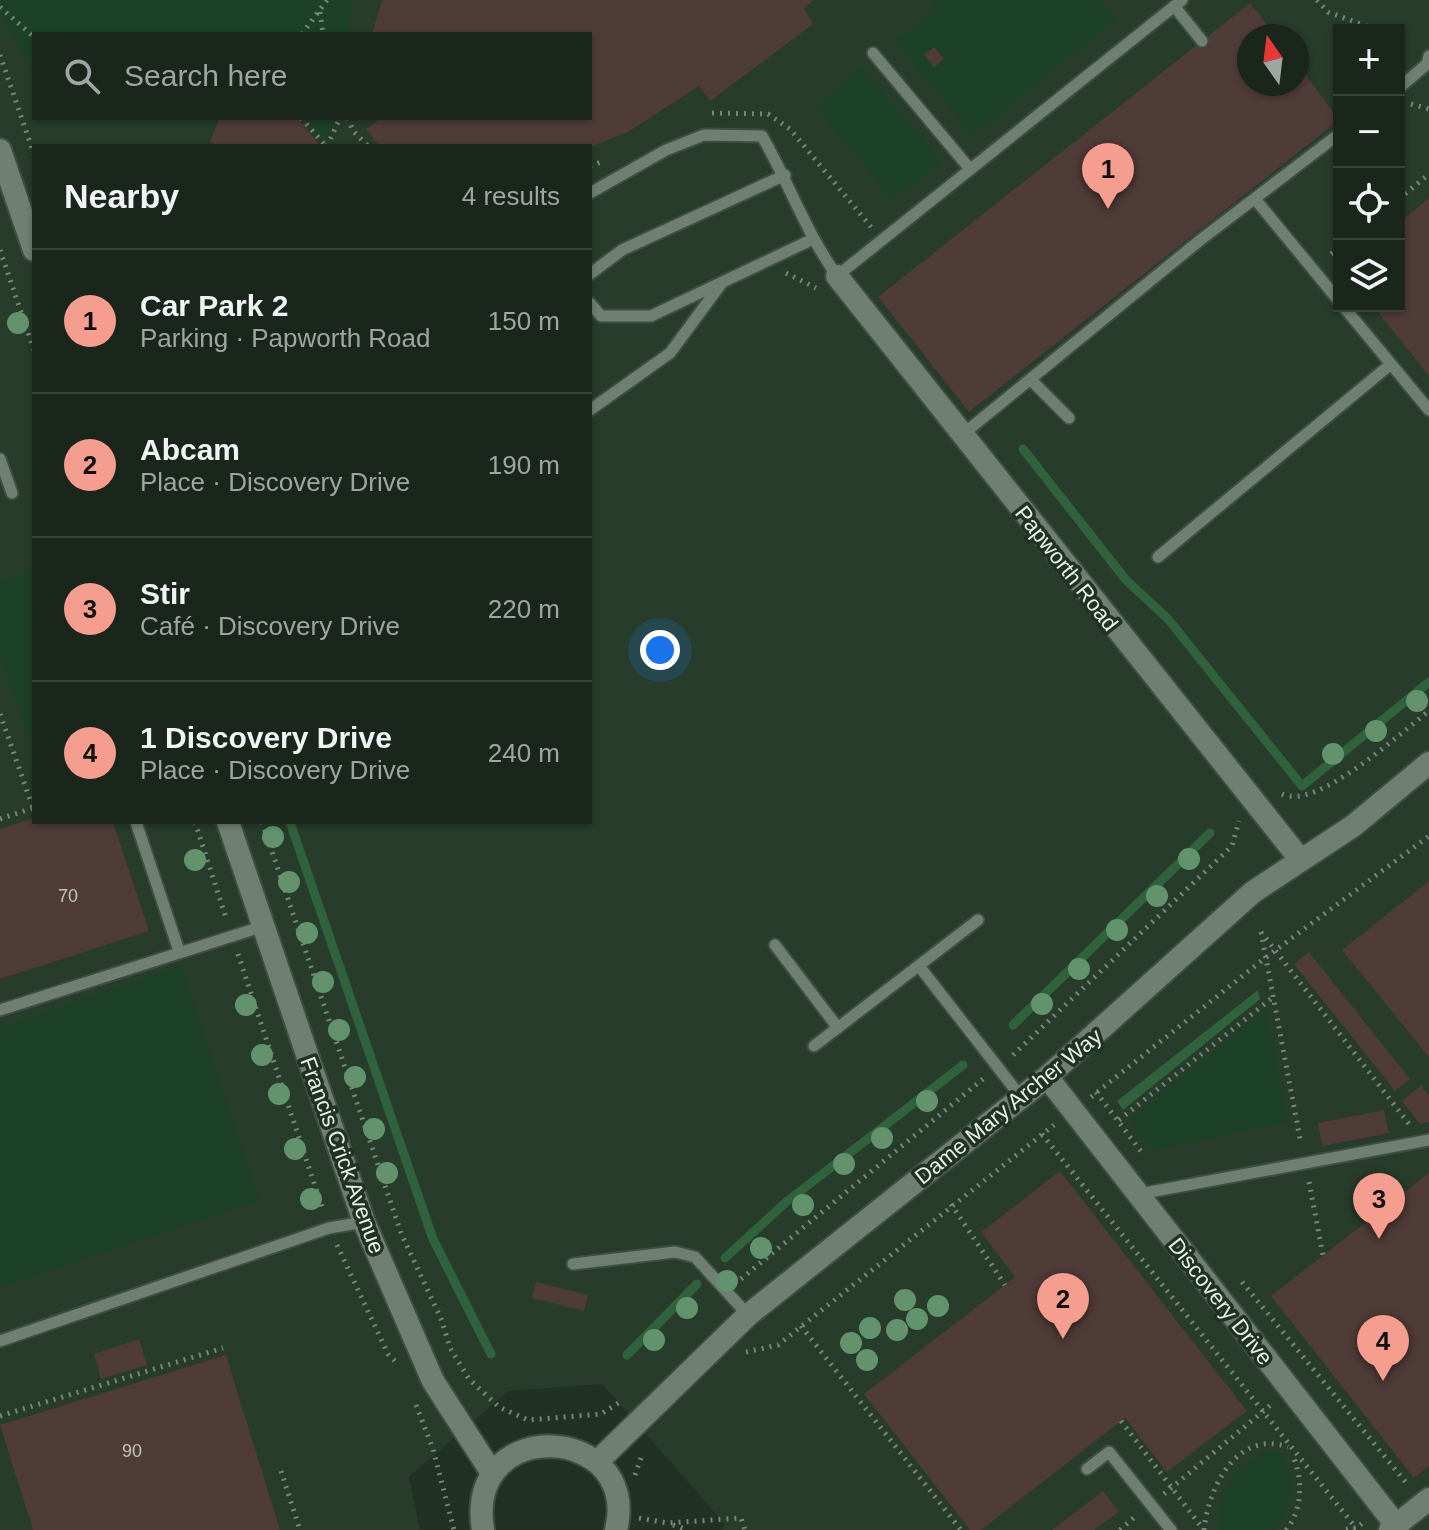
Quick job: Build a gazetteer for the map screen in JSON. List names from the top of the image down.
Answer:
{
  "streets": {
    "street": [
      "Papworth Road",
      "Dame Mary Archer Way",
      "Francis Crick Avenue",
      "Discovery Drive"
    ]
  },
  "crossings": [
    ["Papworth Road", "Dame Mary Archer Way"],
    ["Dame Mary Archer Way", "Discovery Drive"]
  ],
  "house_numbers": ["70", "90"],
  "north": "top",
  "page": {
    "map_buttons": ["+", "−"],
    "search": "Search here",
    "pins": [
      "1",
      "3",
      "2",
      "4"
    ],
    "heading": ["Nearby", "4 results"],
    "list": [
      {
        "mark": "1",
        "name": "Car Park 2",
        "note": "Parking · Papworth Road",
        "value": "150 m"
      },
      {
        "mark": "2",
        "name": "Abcam",
        "note": "Place · Discovery Drive",
        "value": "190 m"
      },
      {
        "mark": "3",
        "name": "Stir",
        "note": "Café · Discovery Drive",
        "value": "220 m"
      },
      {
        "mark": "4",
        "name": "1 Discovery Drive",
        "note": "Place · Discovery Drive",
        "value": "240 m"
      }
    ]
  }
}
